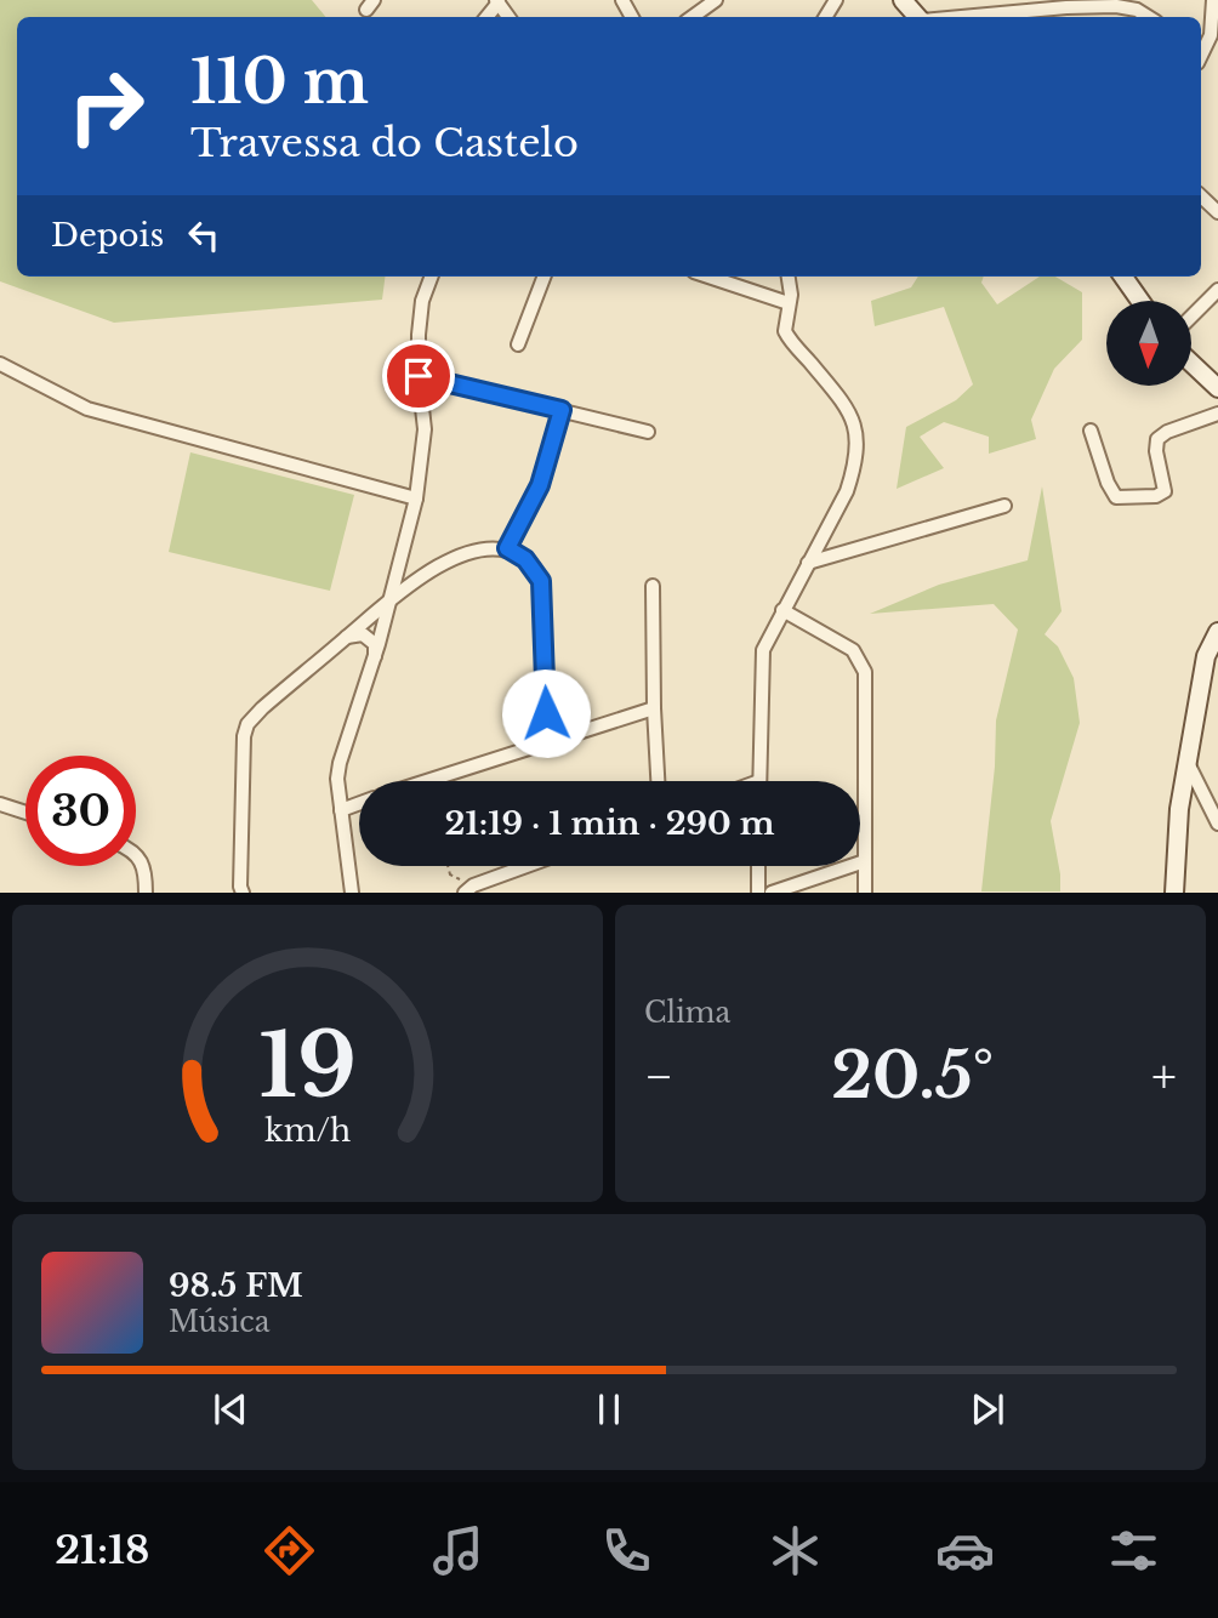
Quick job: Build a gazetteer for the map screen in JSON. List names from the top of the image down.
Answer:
{
  "north": "bottom",
  "page": {
    "turn": ["110 m", "Travessa do Castelo"],
    "then": "Depois",
    "limit": "30",
    "trip": "21:19 · 1 min · 290 m",
    "tile": "Clima",
    "heat": ["−", "20.5°", "+"],
    "song": ["98.5 FM", "Música"],
    "tabs": "21:18",
    "gauge": ["19", "km/h"]
  }
}
